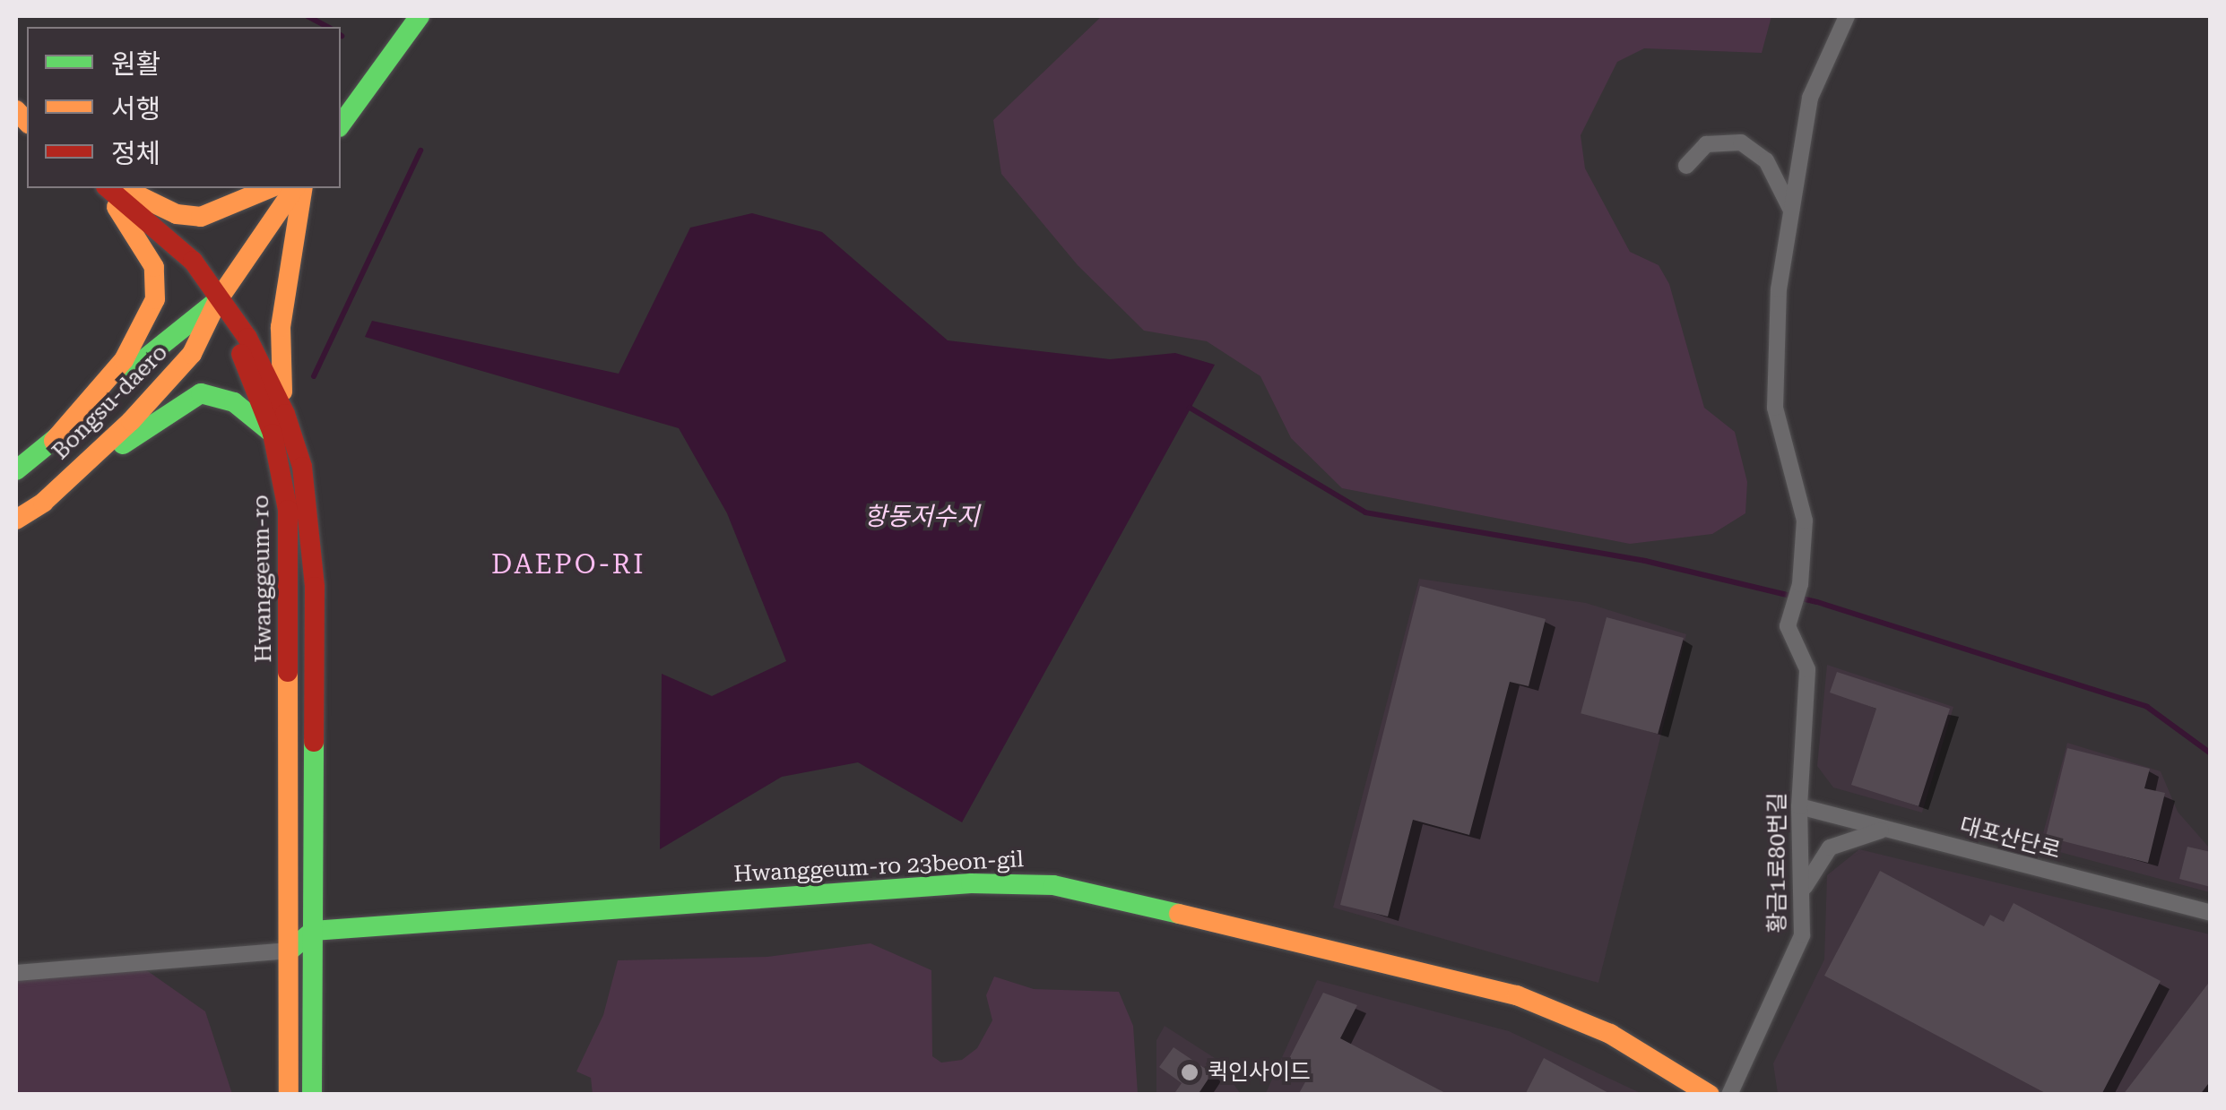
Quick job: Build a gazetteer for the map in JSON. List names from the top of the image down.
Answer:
{
  "streets": {
    "street": [
      "Bongsu-daero",
      "Hwanggeum-ro",
      "대포산단로",
      "황금1로80번길",
      "Hwanggeum-ro 23beon-gil"
    ]
  },
  "crossings": [
    ["Bongsu-daero", "Hwanggeum-ro"],
    ["Hwanggeum-ro", "Hwanggeum-ro 23beon-gil"],
    ["대포산단로", "황금1로80번길"]
  ],
  "districts": ["DAEPO-RI"],
  "water": ["항동저수지"],
  "places": ["퀵인사이드"],
  "legend": ["원활", "서행", "정체"]
}
